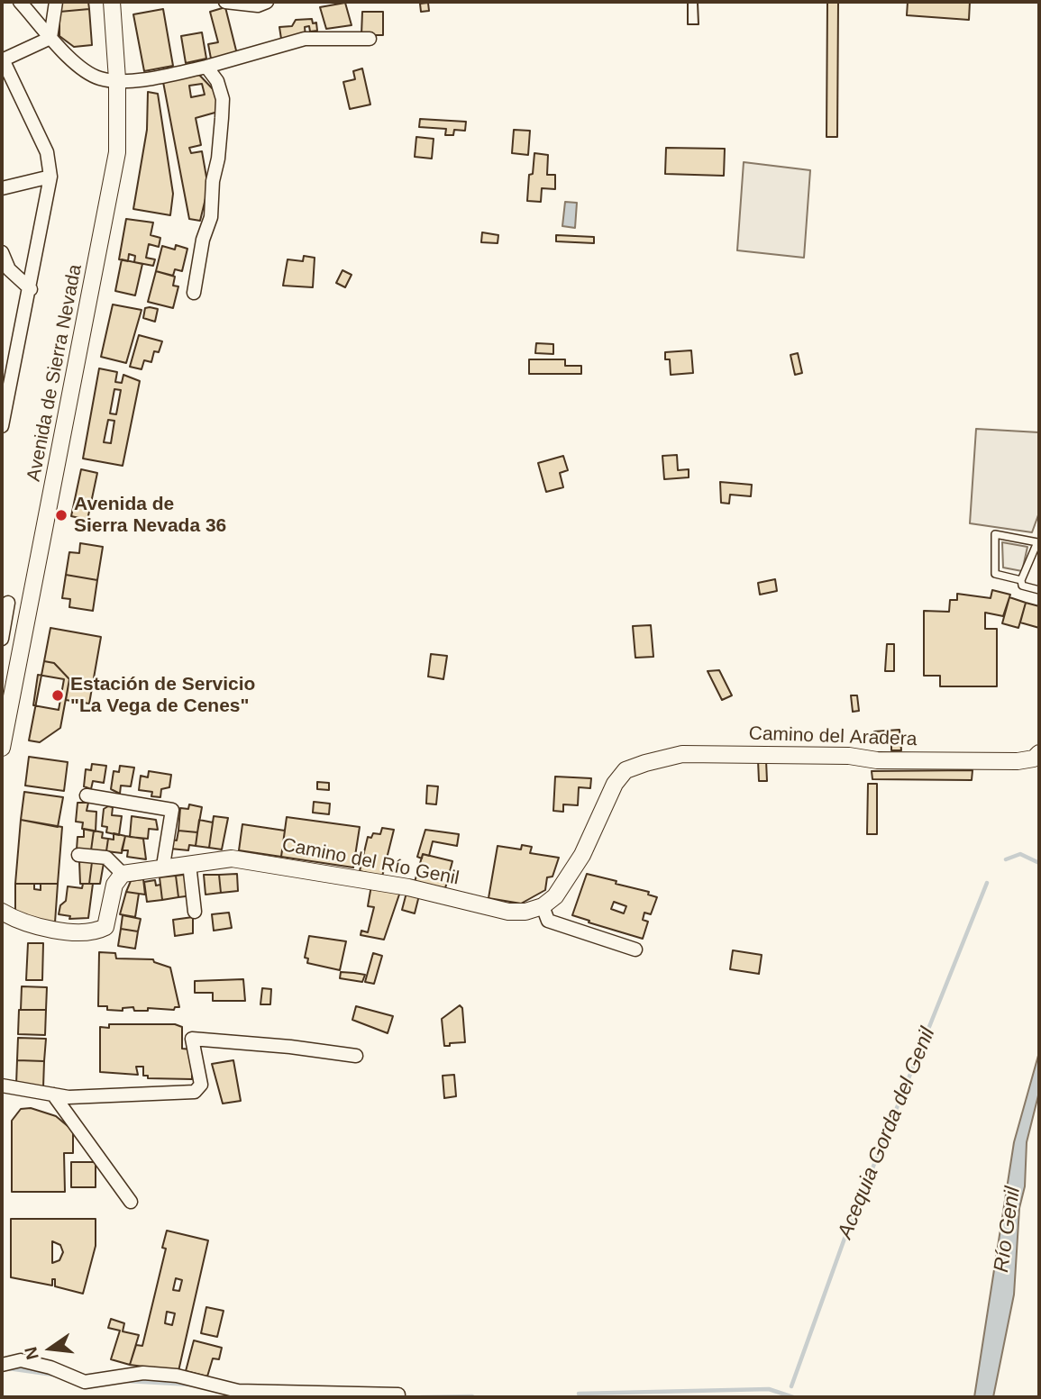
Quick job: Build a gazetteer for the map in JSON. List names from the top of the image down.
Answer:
{
  "streets": {
    "street": ["Avenida de Sierra Nevada", "Camino del Aradera", "Camino del Río Genil"]
  },
  "crossings": [
    ["Camino del Aradera", "Camino del Río Genil"]
  ],
  "water": ["Acequia Gorda del Genil", "Río Genil"],
  "places": ["Avenida de Sierra Nevada 36", "Estación de Servicio \"La Vega de Cenes\""],
  "north": "left"
}
